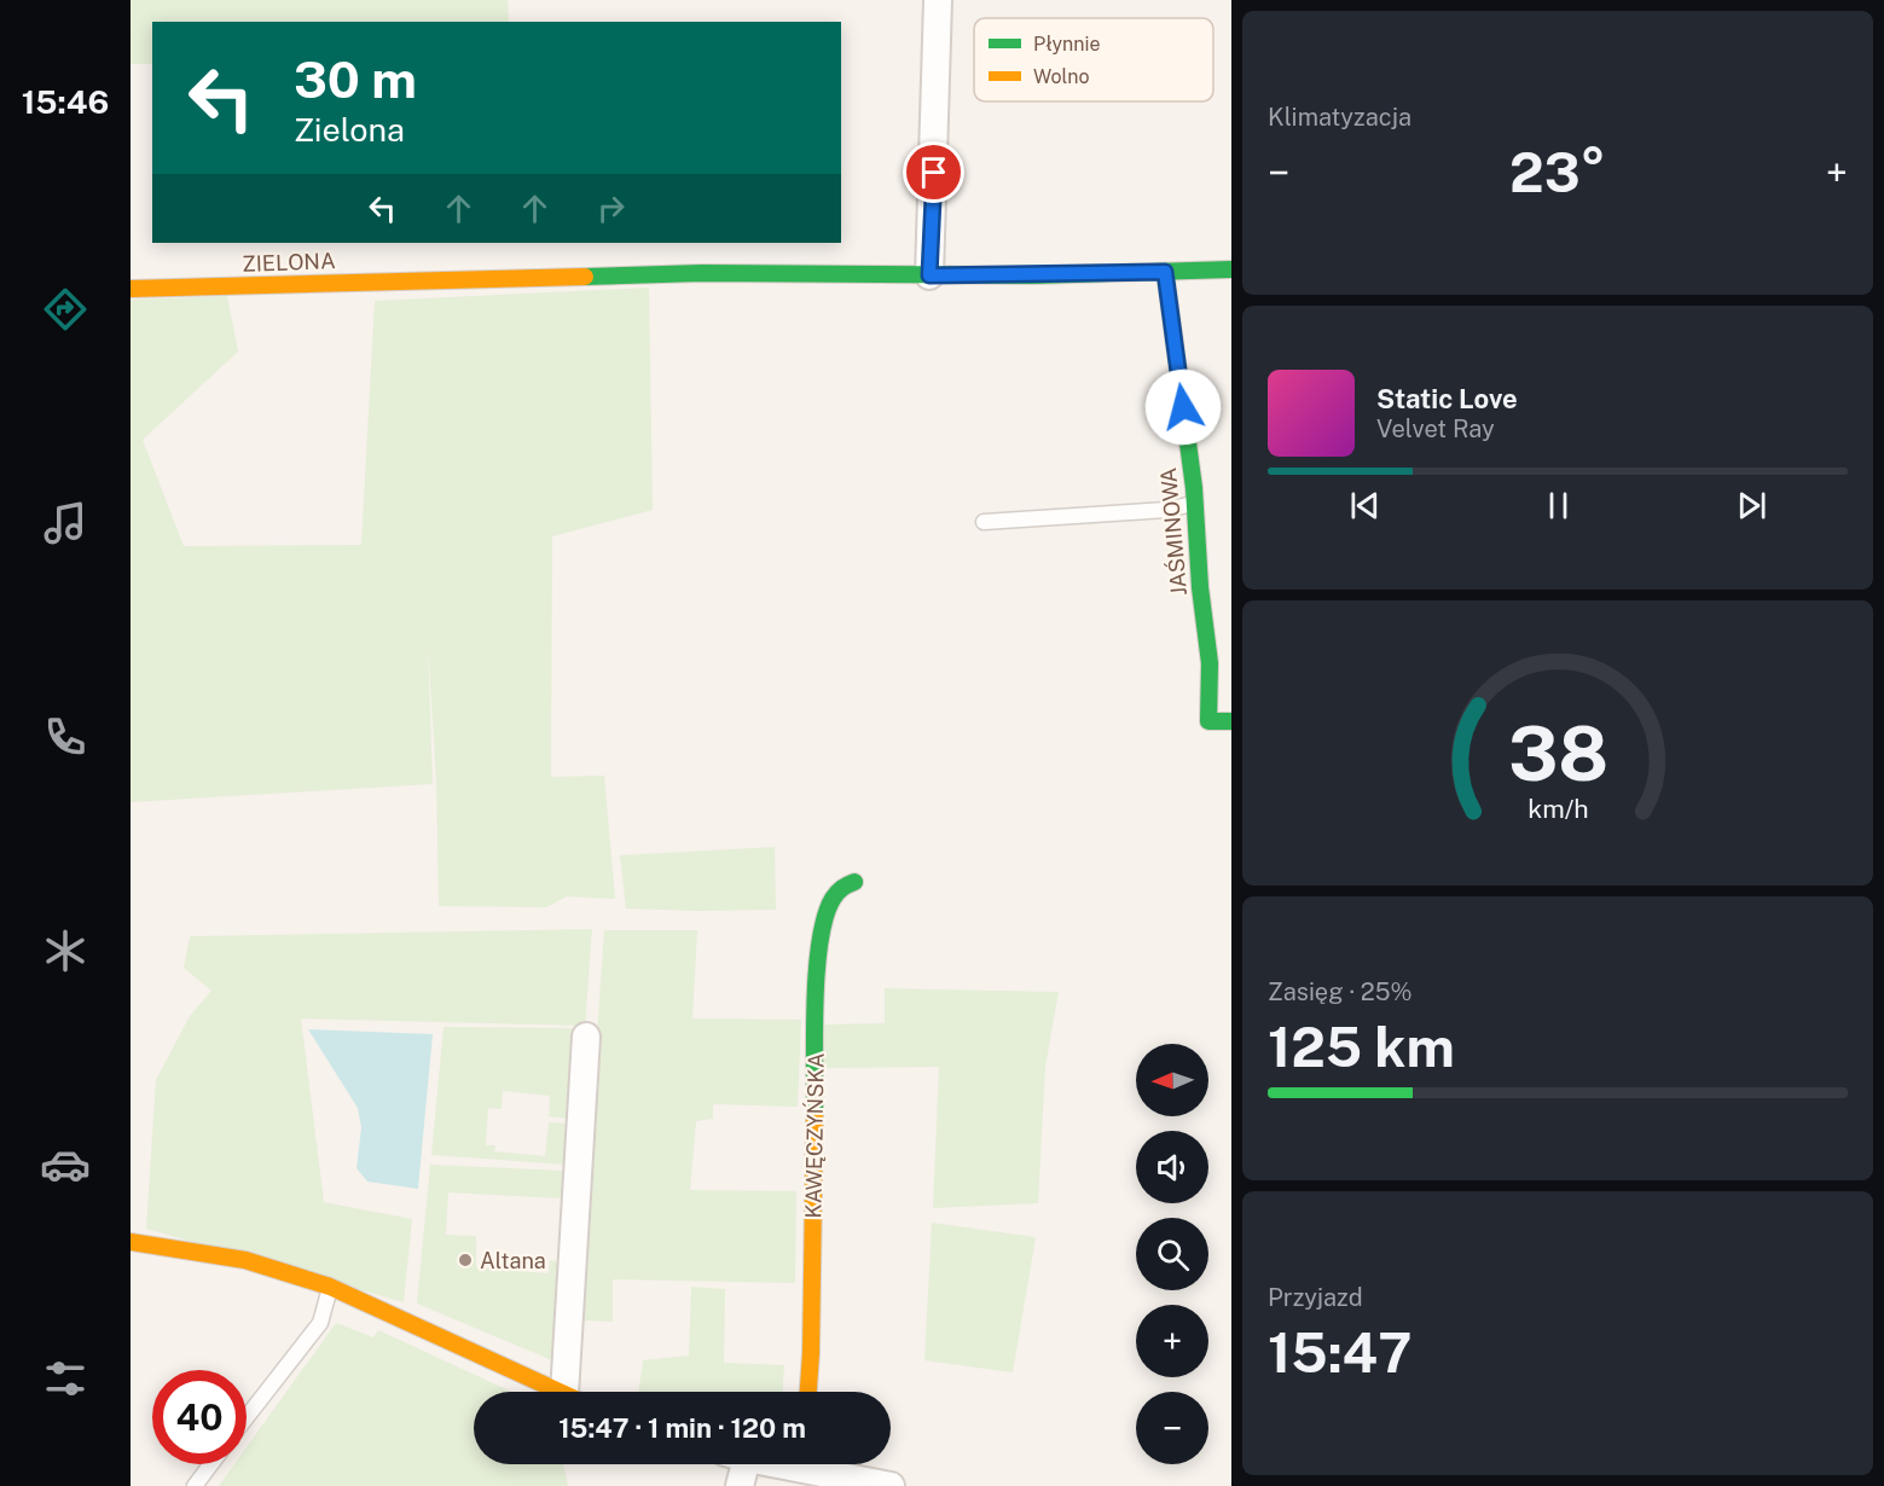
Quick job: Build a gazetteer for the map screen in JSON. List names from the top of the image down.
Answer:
{
  "streets": {
    "street": ["ZIELONA", "JAŚMINOWA", "KAWĘCZYŃSKA"]
  },
  "crossings": [
    ["ZIELONA", "JAŚMINOWA"]
  ],
  "places": ["Altana"],
  "legend": ["Płynnie", "Wolno"],
  "north": "left",
  "page": {
    "tabs": "15:46",
    "tile": [
      "Klimatyzacja",
      ["Zasięg · 25%", "125 km"],
      ["Przyjazd", "15:47"]
    ],
    "turn": ["30 m", "Zielona"],
    "heat": ["−", "23°", "+"],
    "song": ["Static Love", "Velvet Ray"],
    "map_buttons": ["+", "−"],
    "limit": "40",
    "trip": "15:47 · 1 min · 120 m",
    "gauge": ["38", "km/h"]
  }
}
